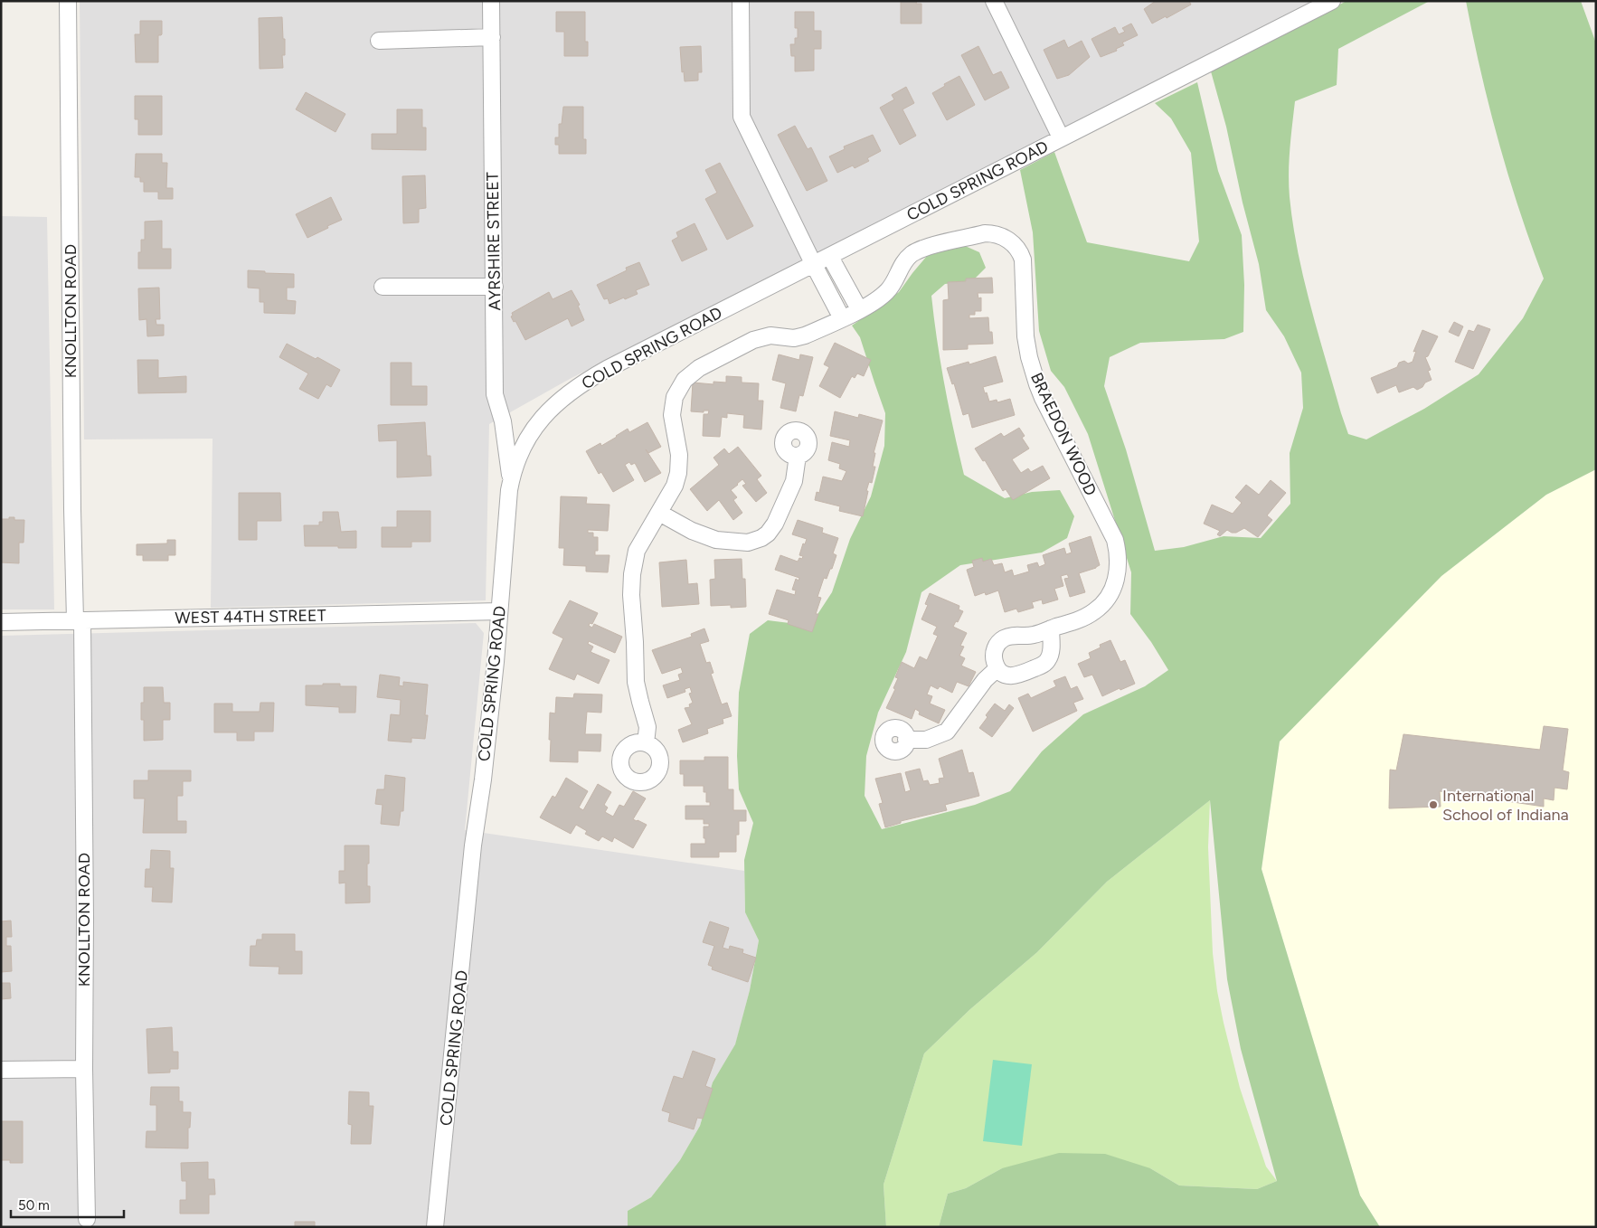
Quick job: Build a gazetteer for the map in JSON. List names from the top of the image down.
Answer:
{
  "streets": {
    "street": [
      "COLD SPRING ROAD",
      "AYRSHIRE STREET",
      "KNOLLTON ROAD",
      "BRAEDON WOOD",
      "WEST 44TH STREET"
    ]
  },
  "crossings": [
    ["COLD SPRING ROAD", "AYRSHIRE STREET"],
    ["COLD SPRING ROAD", "WEST 44TH STREET"],
    ["KNOLLTON ROAD", "WEST 44TH STREET"]
  ],
  "places": ["International School of Indiana"],
  "scale_bar": "50 m"
}
